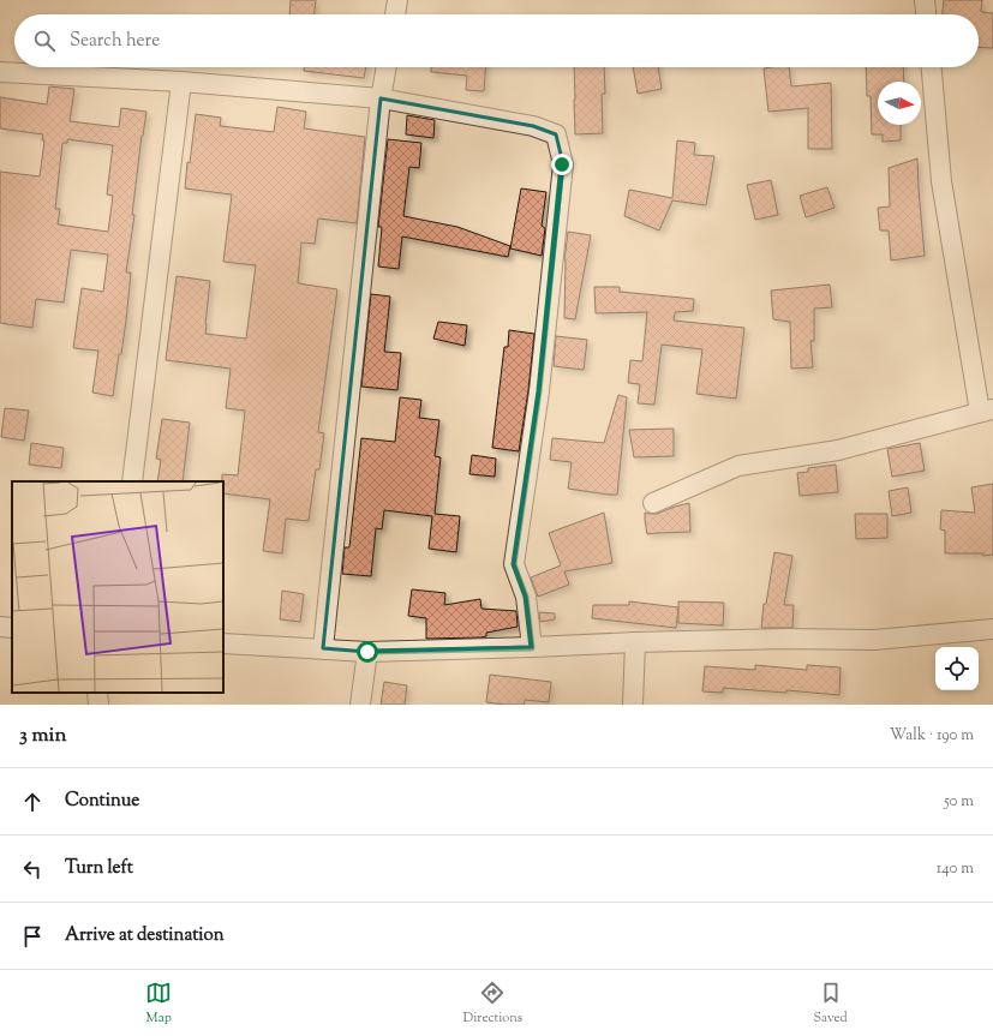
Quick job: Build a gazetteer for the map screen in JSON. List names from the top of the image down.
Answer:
{
  "north": "right",
  "page": {
    "search": "Search here",
    "heading": ["3 min", "Walk · 190 m"],
    "list": [
      ["Continue", "50 m"],
      ["Turn left", "140 m"],
      "Arrive at destination"
    ],
    "nav": ["Map", "Directions", "Saved"]
  }
}
